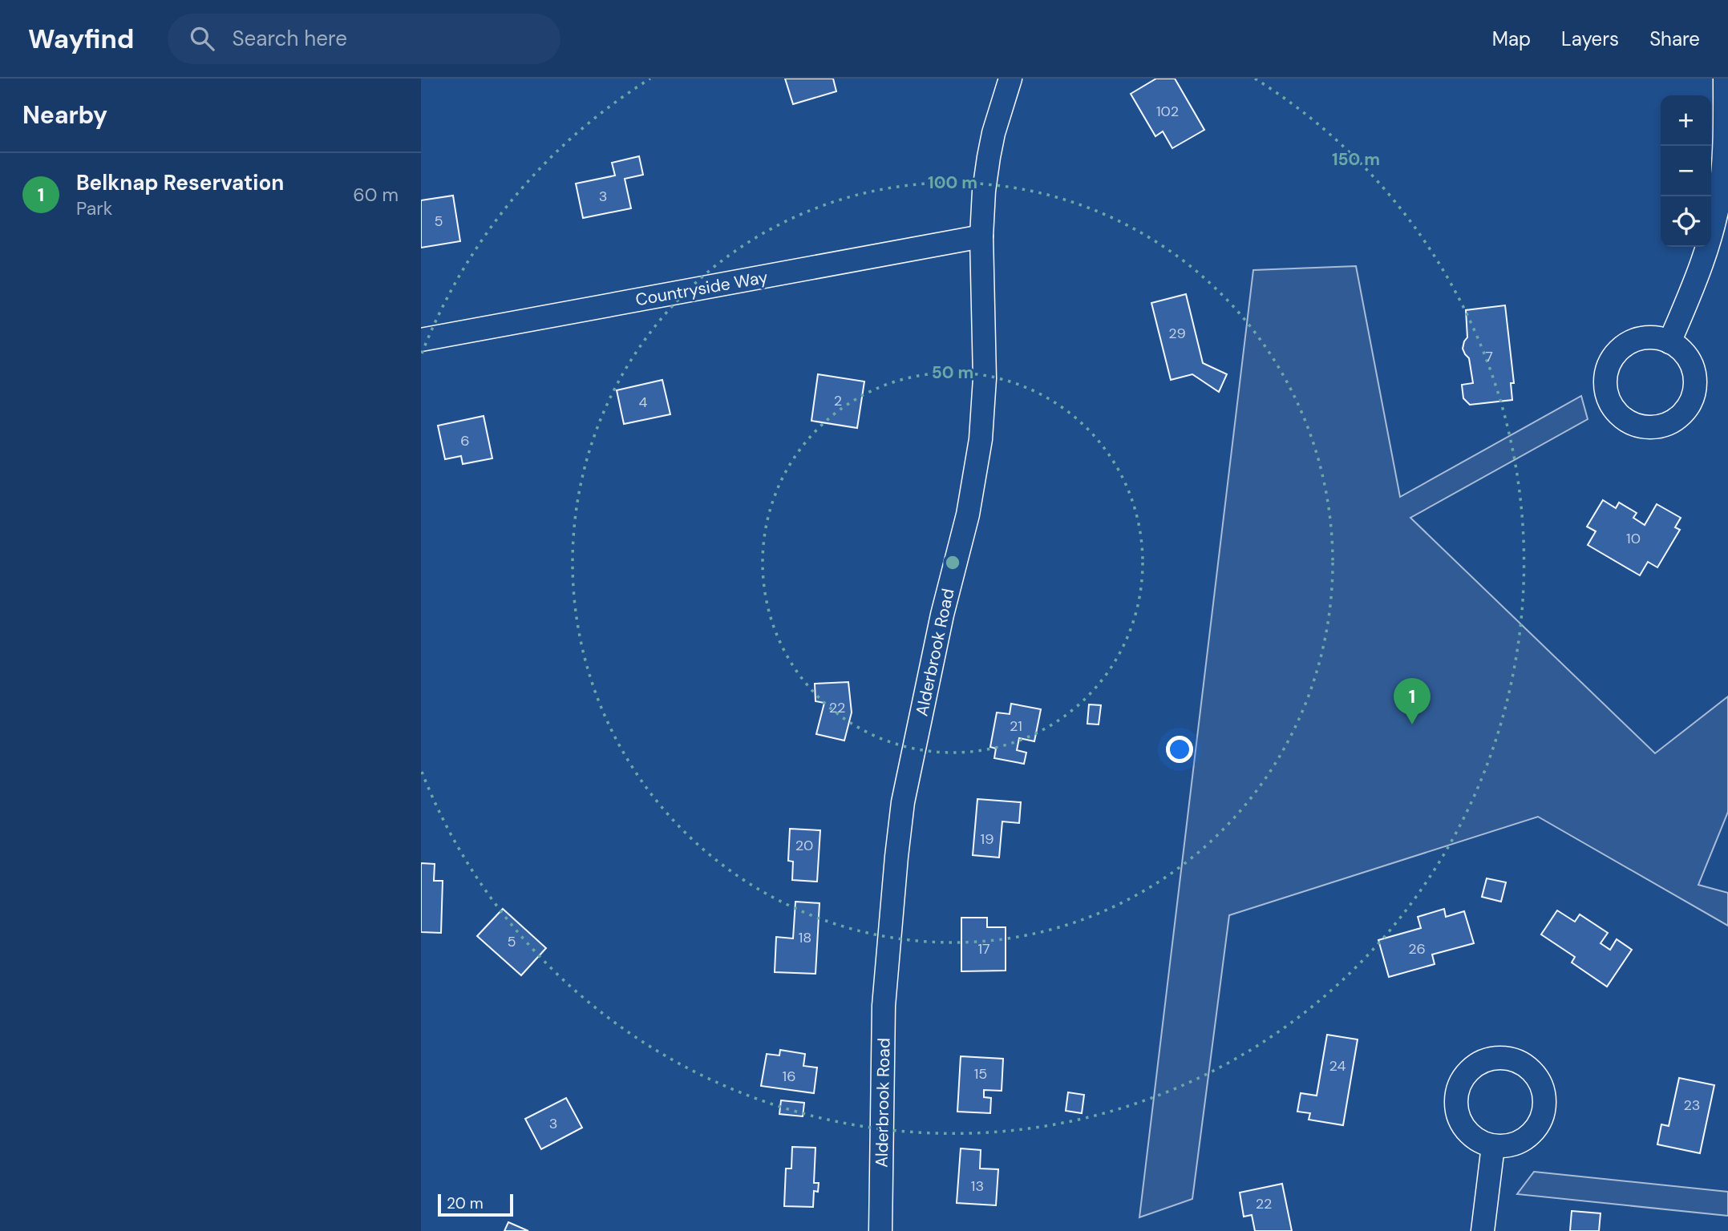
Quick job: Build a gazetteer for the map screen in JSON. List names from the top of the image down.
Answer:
{
  "streets": {
    "street": ["Countryside Way", "Alderbrook Road"]
  },
  "crossings": [
    ["Countryside Way", "Alderbrook Road"]
  ],
  "house_numbers": [
    "102",
    "3",
    "5",
    "29",
    "7",
    "2",
    "4",
    "6",
    "10",
    "22",
    "21",
    "19",
    "20",
    "18",
    "5",
    "17",
    "26",
    "24",
    "15",
    "16",
    "23",
    "3",
    "13",
    "22"
  ],
  "scale_bar": "20 m",
  "page": {
    "header": "Wayfind",
    "search": "Search here",
    "nav": ["Map", "Layers", "Share"],
    "heading": "Nearby",
    "map_buttons": ["+", "−"],
    "list": [
      {
        "mark": "1",
        "name": "Belknap Reservation",
        "note": "Park",
        "value": "60 m"
      }
    ],
    "pins": "1",
    "scale": "20 m"
  },
  "rings": ["150 m", "100 m", "50 m"]
}
